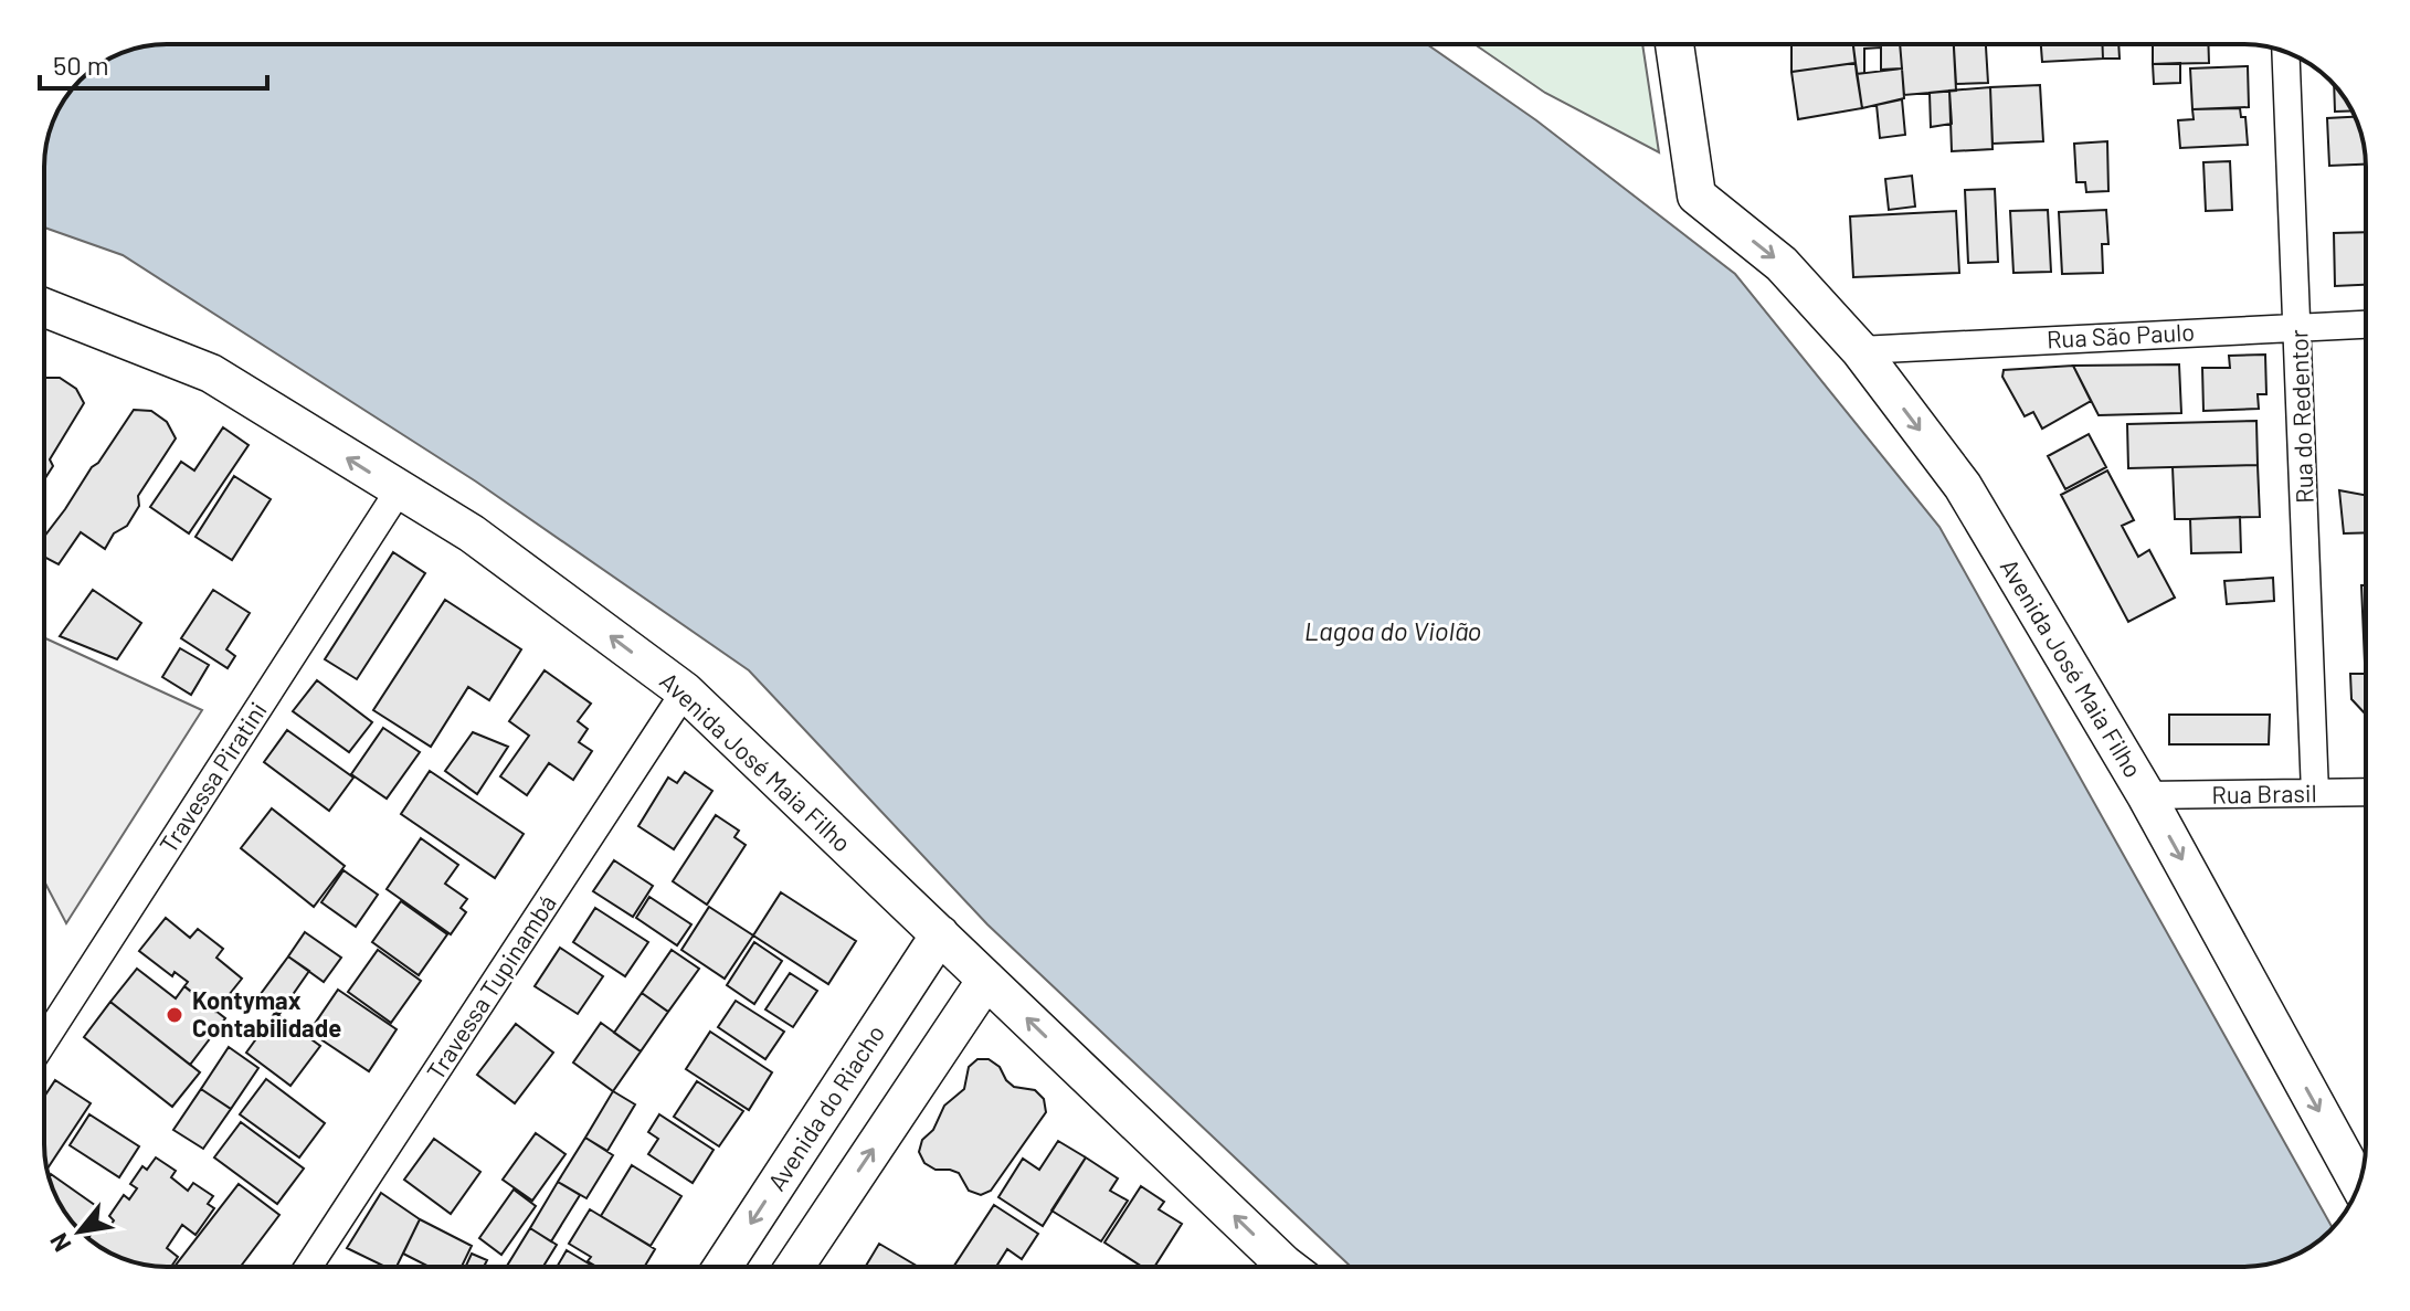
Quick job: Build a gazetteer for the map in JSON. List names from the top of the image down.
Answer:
{
  "streets": {
    "street": [
      "Rua São Paulo",
      "Rua do Redentor",
      "Avenida José Maia Filho",
      "Travessa Piratini",
      "Rua Brasil",
      "Travessa Tupinambá",
      "Avenida do Riacho"
    ]
  },
  "crossings": [
    ["Rua São Paulo", "Rua do Redentor"],
    ["Rua São Paulo", "Avenida José Maia Filho"],
    ["Rua do Redentor", "Rua Brasil"],
    ["Avenida José Maia Filho", "Travessa Piratini"],
    ["Avenida José Maia Filho", "Rua Brasil"],
    ["Avenida José Maia Filho", "Travessa Tupinambá"],
    ["Avenida José Maia Filho", "Avenida do Riacho"]
  ],
  "water": ["Lagoa do Violão"],
  "places": ["Kontymax Contabilidade"],
  "scale_bar": "50 m",
  "north": "bottom left"
}
